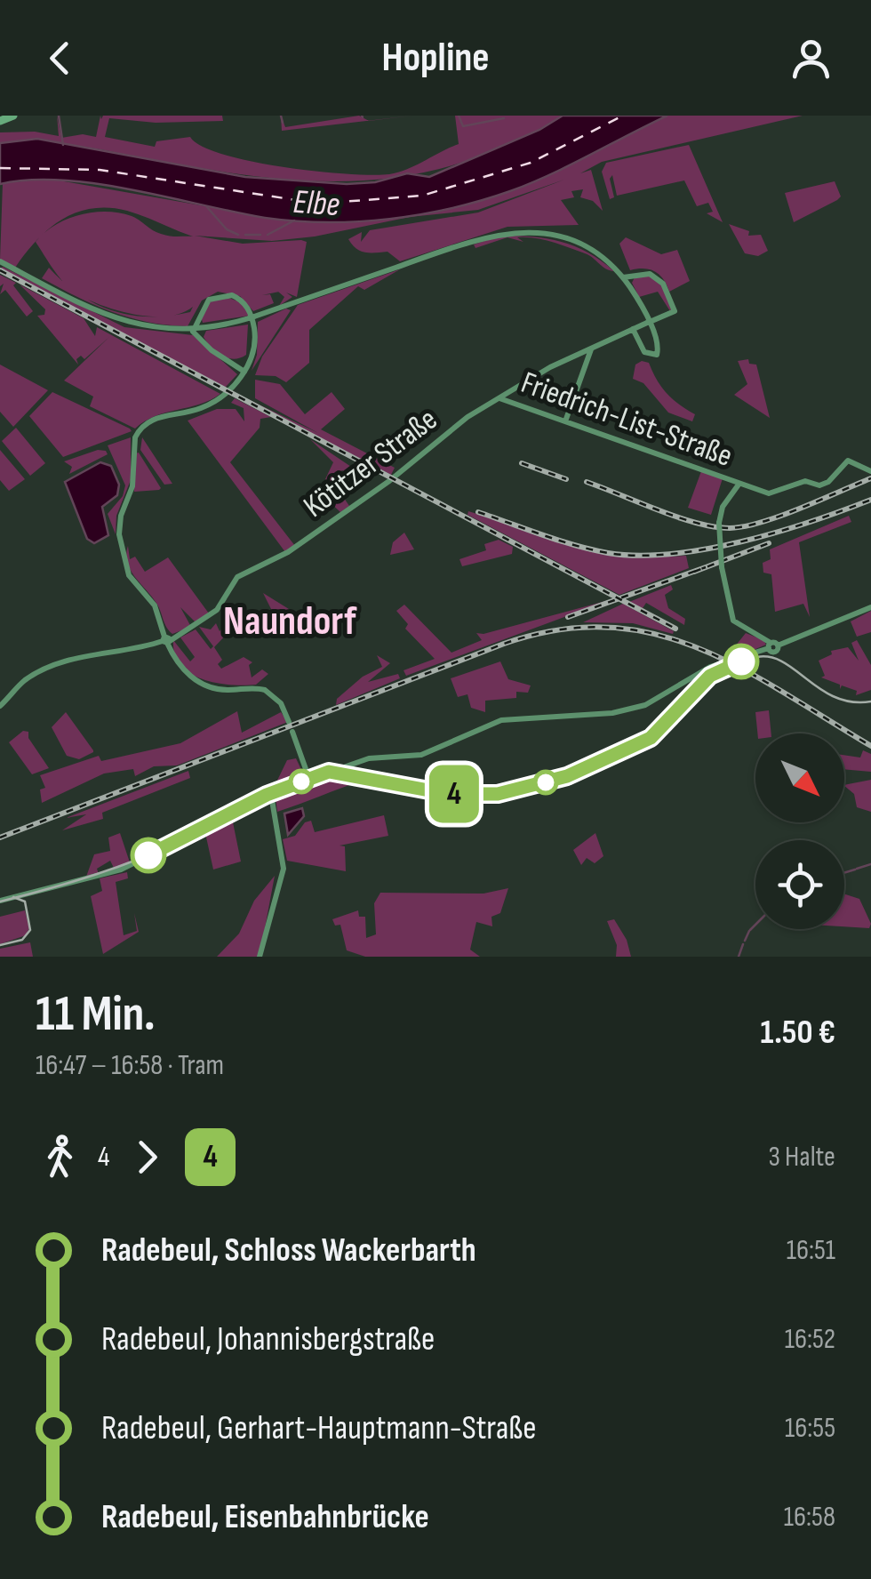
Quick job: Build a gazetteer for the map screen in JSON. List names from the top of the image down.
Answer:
{
  "streets": {
    "street": ["Friedrich-List-Straße", "Kötitzer Straße"]
  },
  "crossings": [
    ["Friedrich-List-Straße", "Kötitzer Straße"]
  ],
  "districts": ["Naundorf"],
  "water": ["Elbe"],
  "lines": ["tram line 4"],
  "north": "bottom right",
  "page": {
    "header": "Hopline",
    "on_map": "4",
    "heading": ["11 Min.", "16:47 – 16:58 · Tram", "1.50 €"],
    "legs": ["4", "4", "3 Halte"],
    "list": [
      {
        "name": "Radebeul, Schloss Wackerbarth",
        "value": "16:51"
      },
      {
        "name": "Radebeul, Johannisbergstraße",
        "value": "16:52"
      },
      {
        "name": "Radebeul, Gerhart-Hauptmann-Straße",
        "value": "16:55"
      },
      {
        "name": "Radebeul, Eisenbahnbrücke",
        "value": "16:58"
      }
    ]
  }
}
